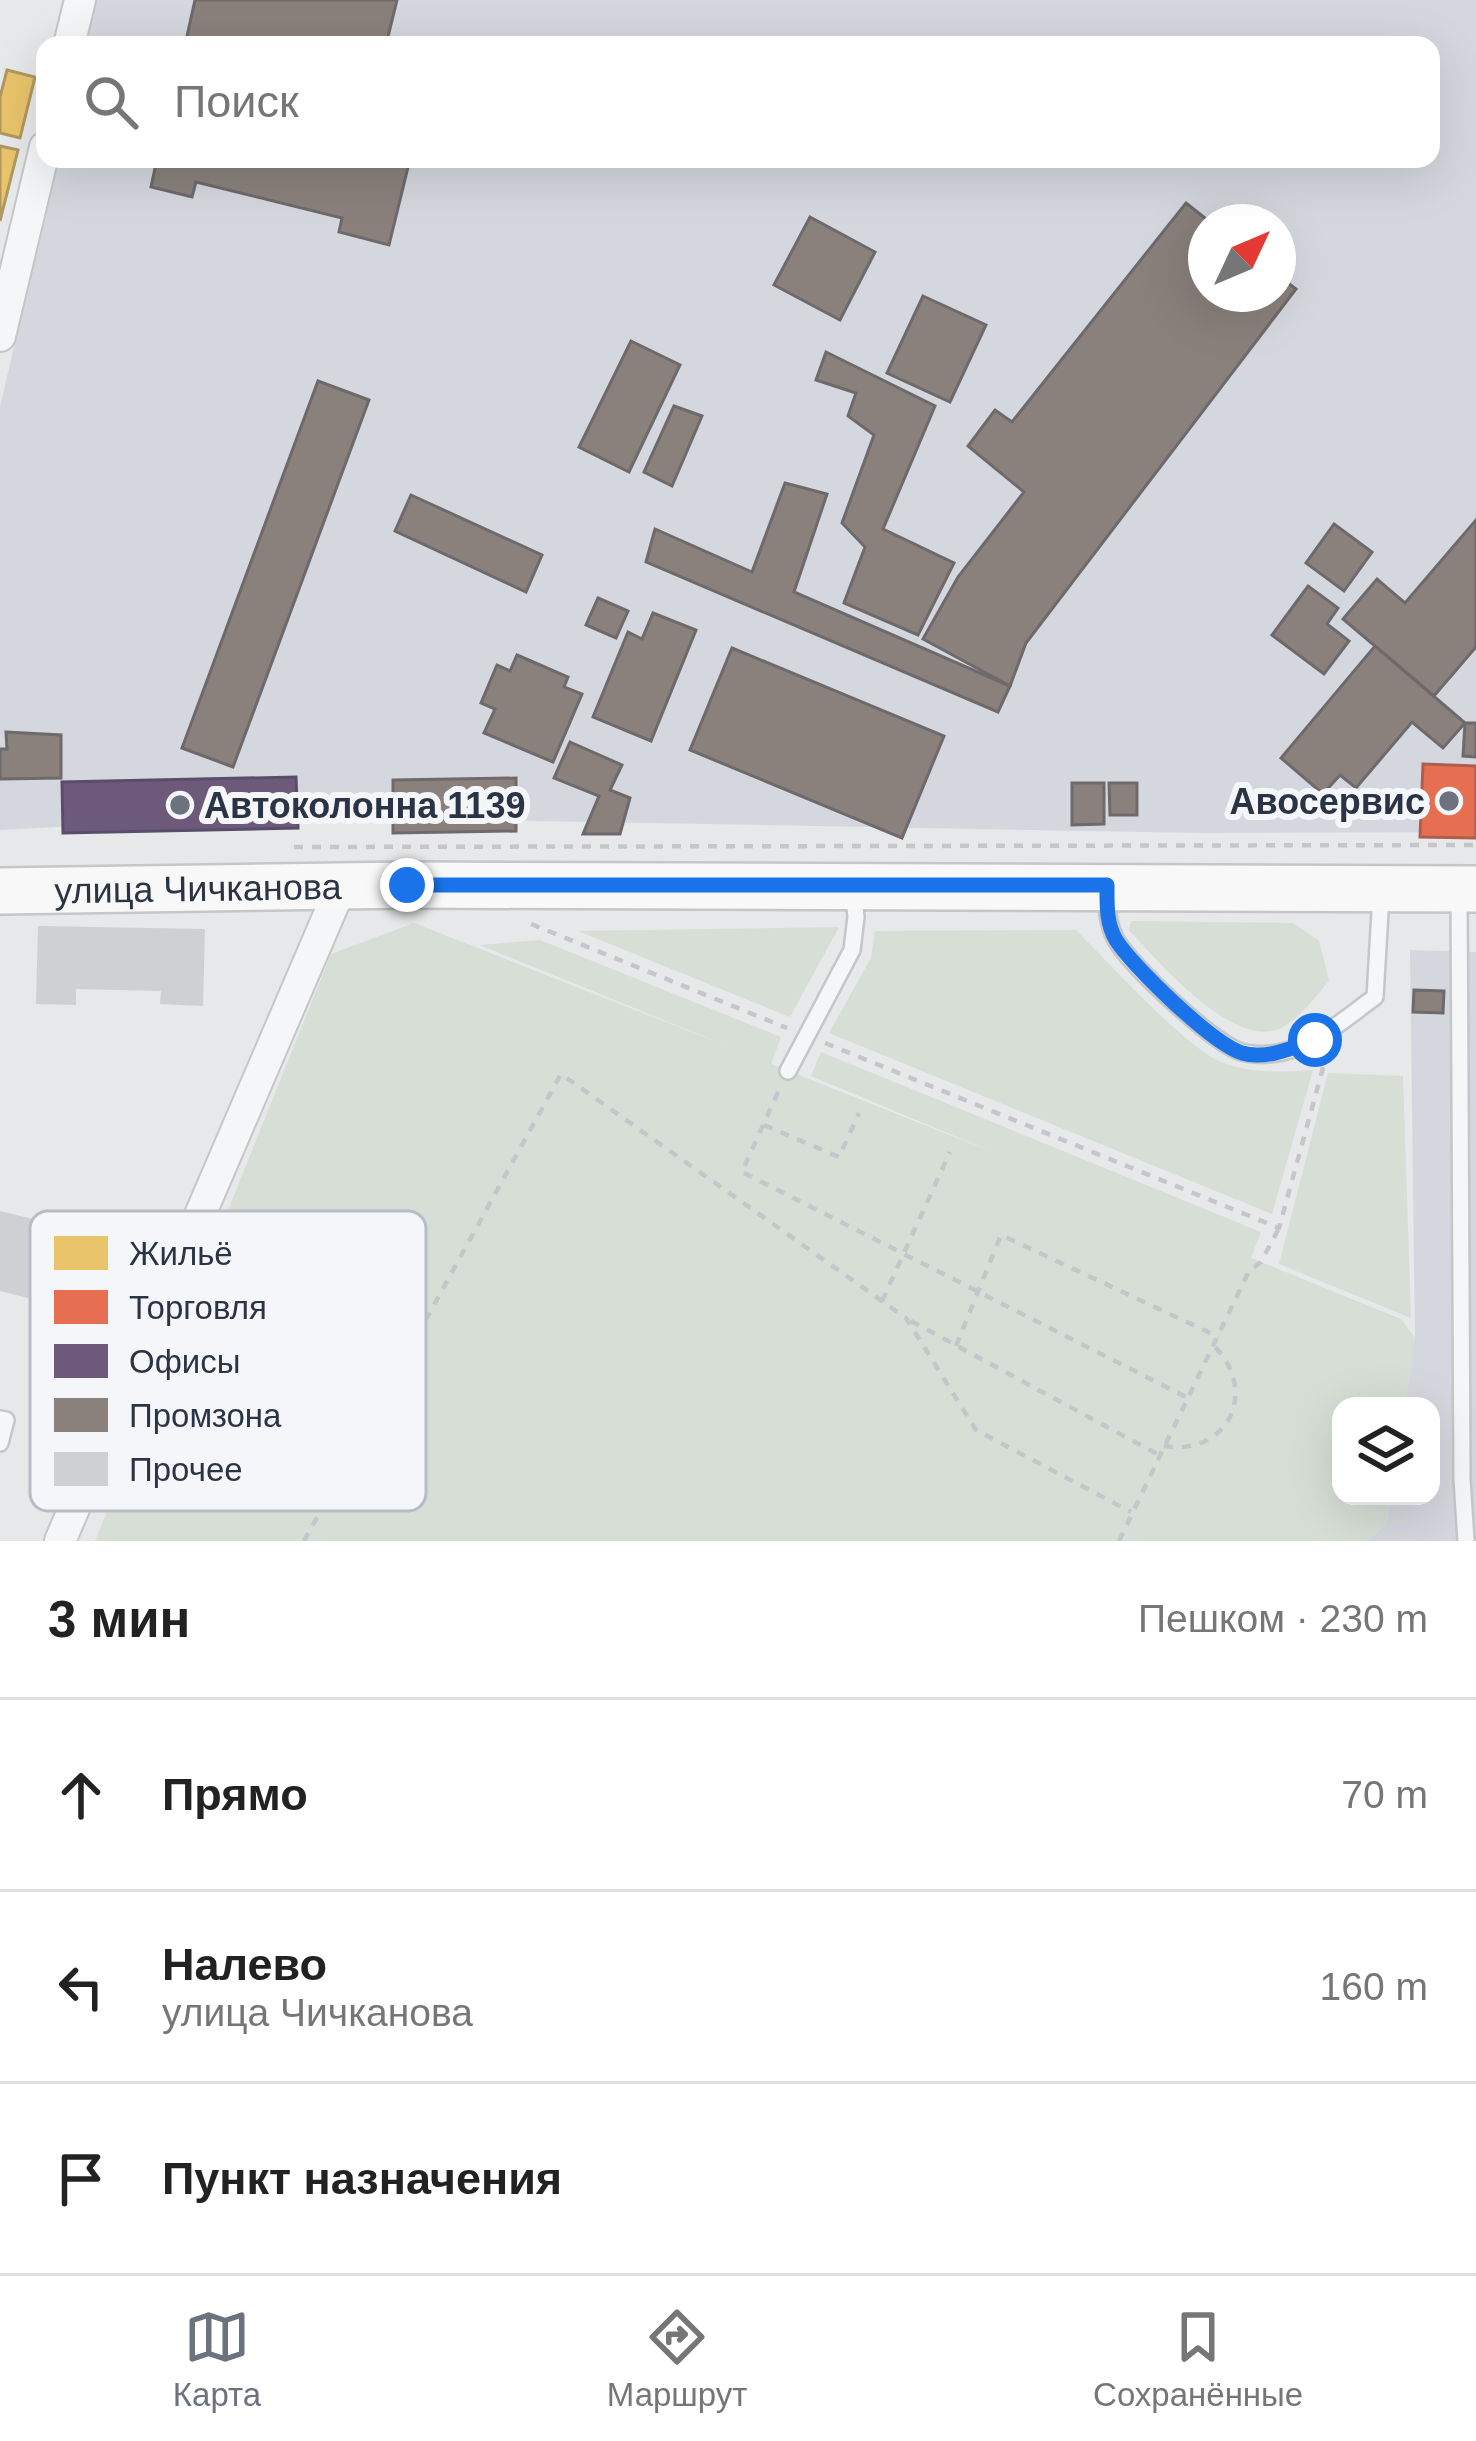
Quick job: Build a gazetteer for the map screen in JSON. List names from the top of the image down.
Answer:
{
  "streets": {
    "main road": ["улица Чичканова"]
  },
  "places": ["Авосервис", "Автоколонна 1139"],
  "legend": [
    "Жильё",
    "Торговля",
    "Офисы",
    "Промзона",
    "Прочее"
  ],
  "north": "top right",
  "page": {
    "search": "Поиск",
    "heading": ["3 мин", "Пешком · 230 m"],
    "list": [
      ["Прямо", "70 m"],
      ["Налево", "улица Чичканова", "160 m"],
      "Пункт назначения"
    ],
    "nav": ["Карта", "Маршрут", "Сохранённые"]
  }
}
